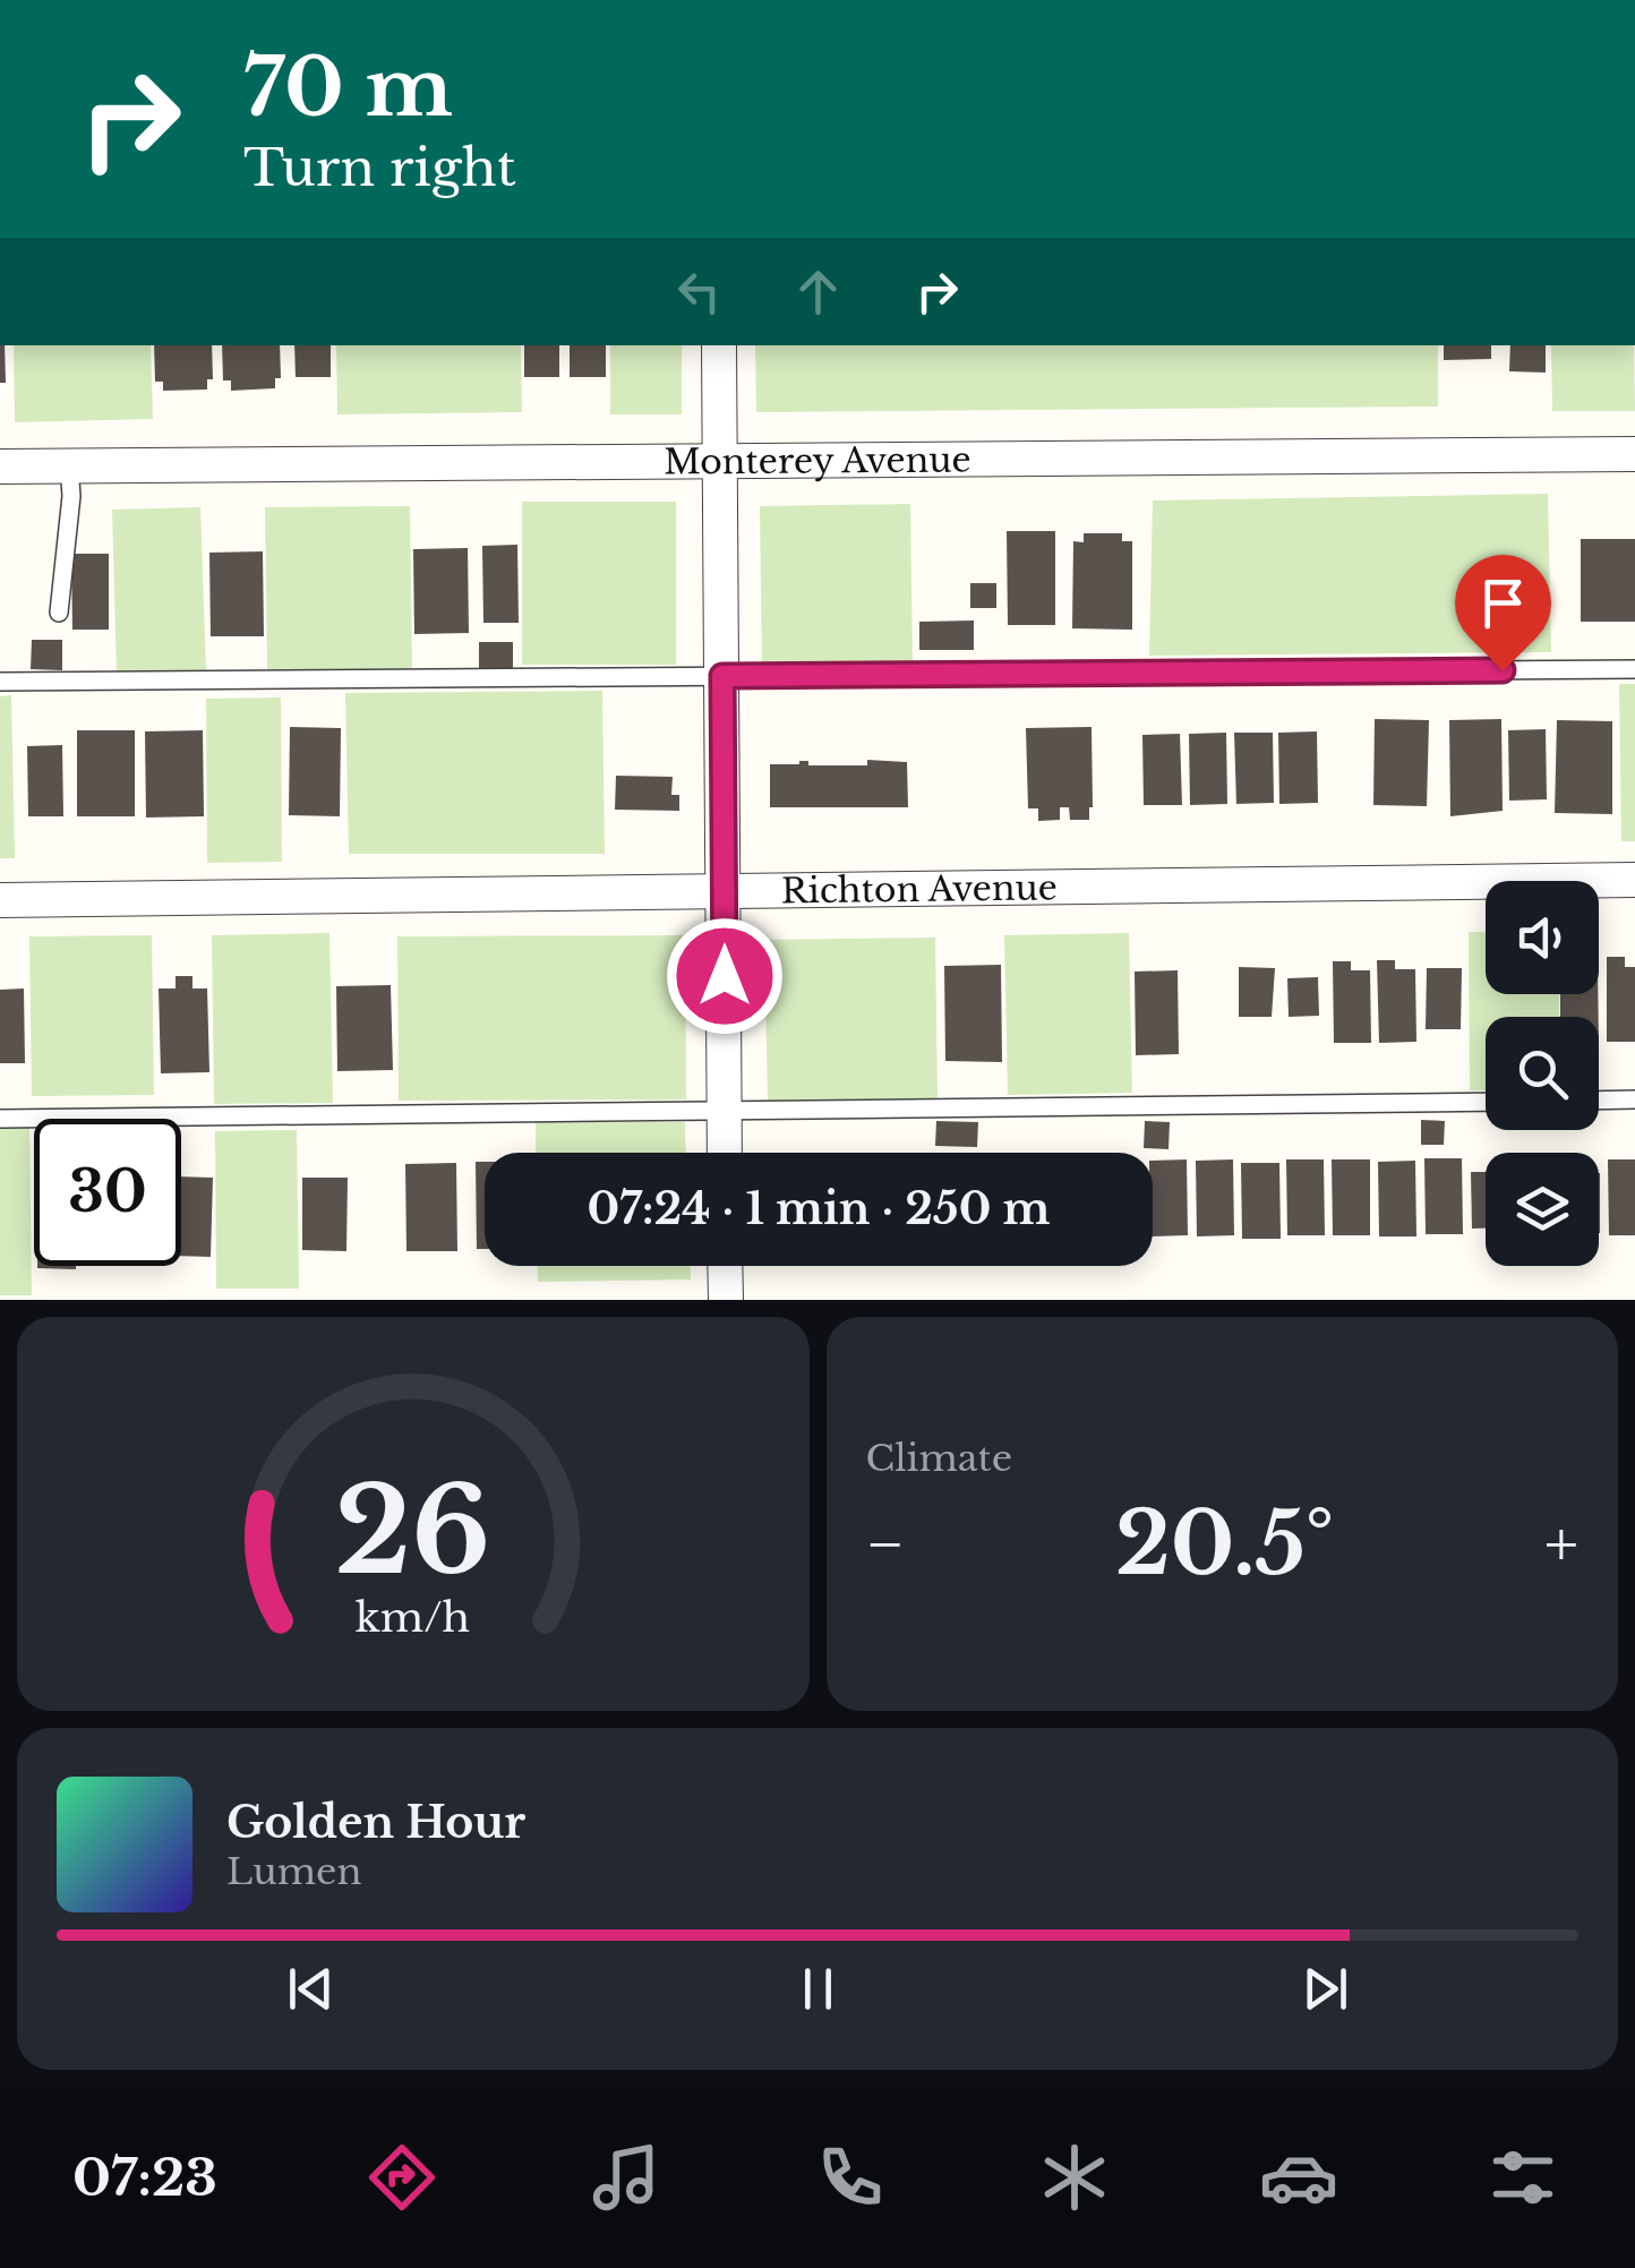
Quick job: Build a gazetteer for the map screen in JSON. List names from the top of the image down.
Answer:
{
  "streets": {
    "street": ["Monterey Avenue", "Richton Avenue"]
  },
  "page": {
    "turn": ["70 m", "Turn right"],
    "limit": "30",
    "trip": "07:24 · 1 min · 250 m",
    "tile": "Climate",
    "heat": ["−", "20.5°", "+"],
    "song": ["Golden Hour", "Lumen"],
    "tabs": "07:23",
    "gauge": ["26", "km/h"]
  }
}
